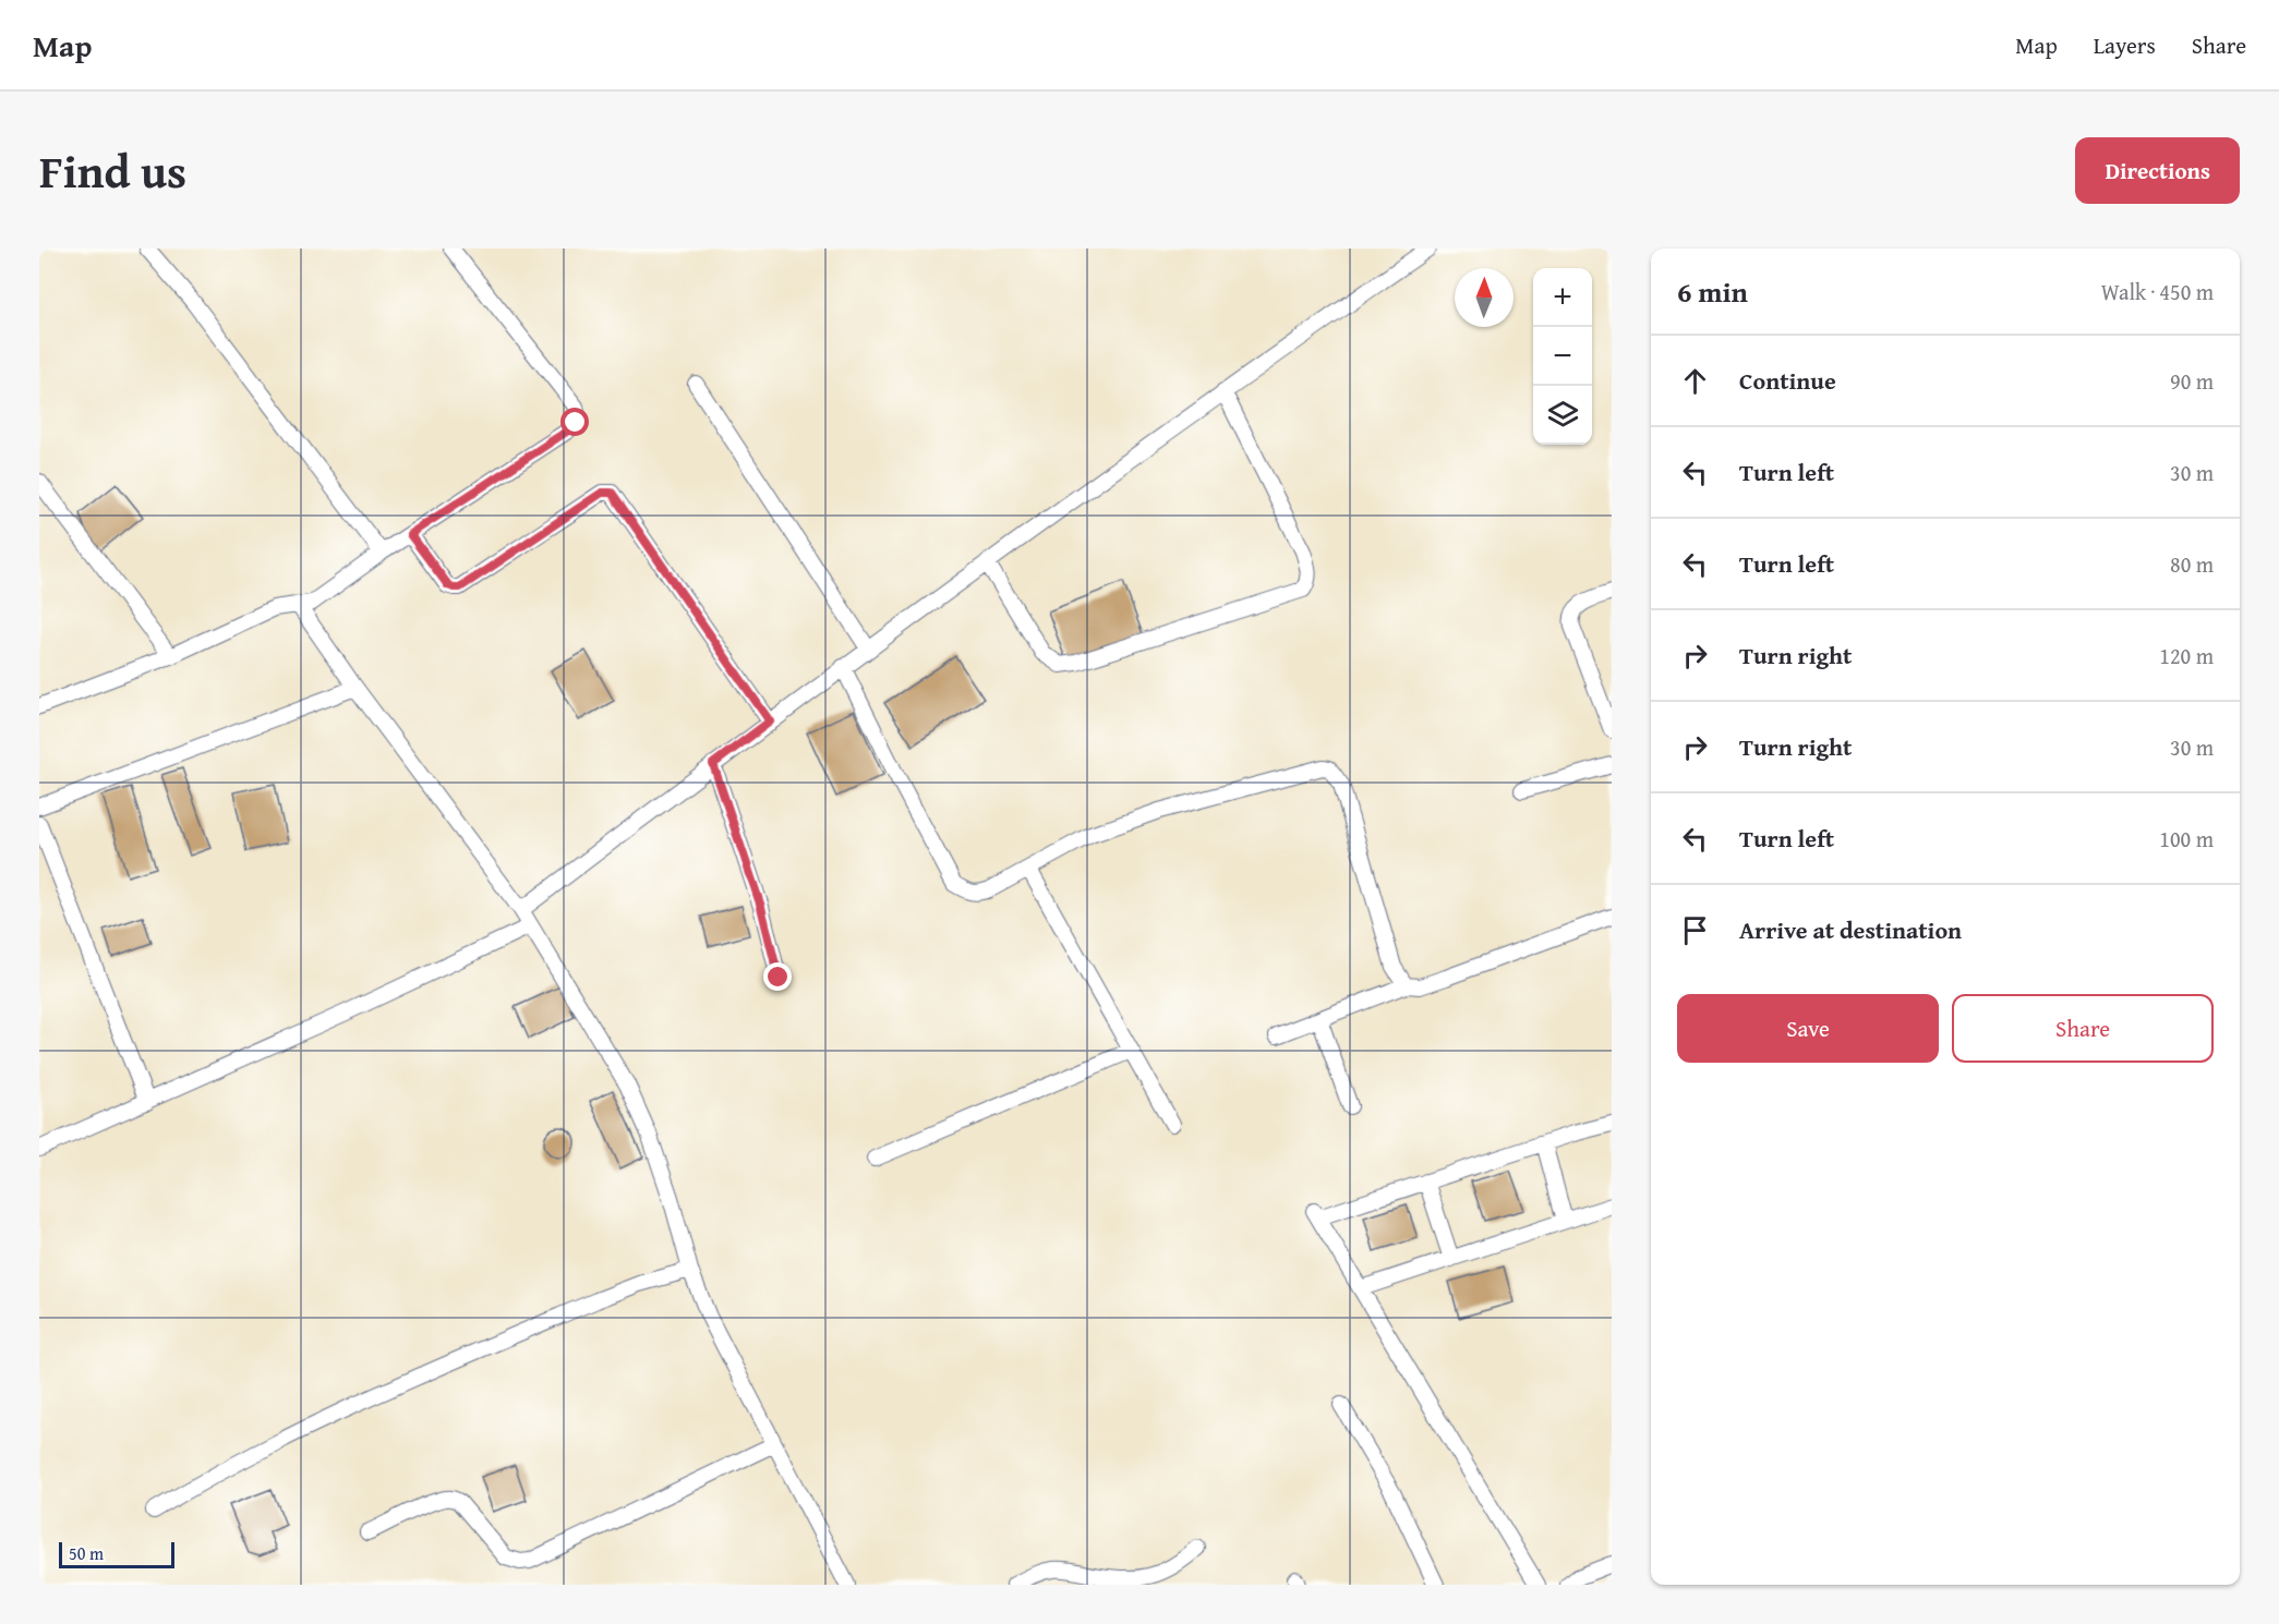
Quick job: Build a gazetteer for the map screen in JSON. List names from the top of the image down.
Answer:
{
  "scale_bar": "50 m",
  "north": "top",
  "page": {
    "header": "Map",
    "nav": ["Map", "Layers", "Share"],
    "title": "Find us",
    "buttons": [
      "Directions",
      ["Save", "Share"]
    ],
    "heading": ["6 min", "Walk · 450 m"],
    "map_buttons": ["+", "−"],
    "list": [
      ["Continue", "90 m"],
      ["Turn left", "30 m"],
      ["Turn left", "80 m"],
      ["Turn right", "120 m"],
      ["Turn right", "30 m"],
      ["Turn left", "100 m"],
      "Arrive at destination"
    ],
    "scale": "50 m"
  }
}
